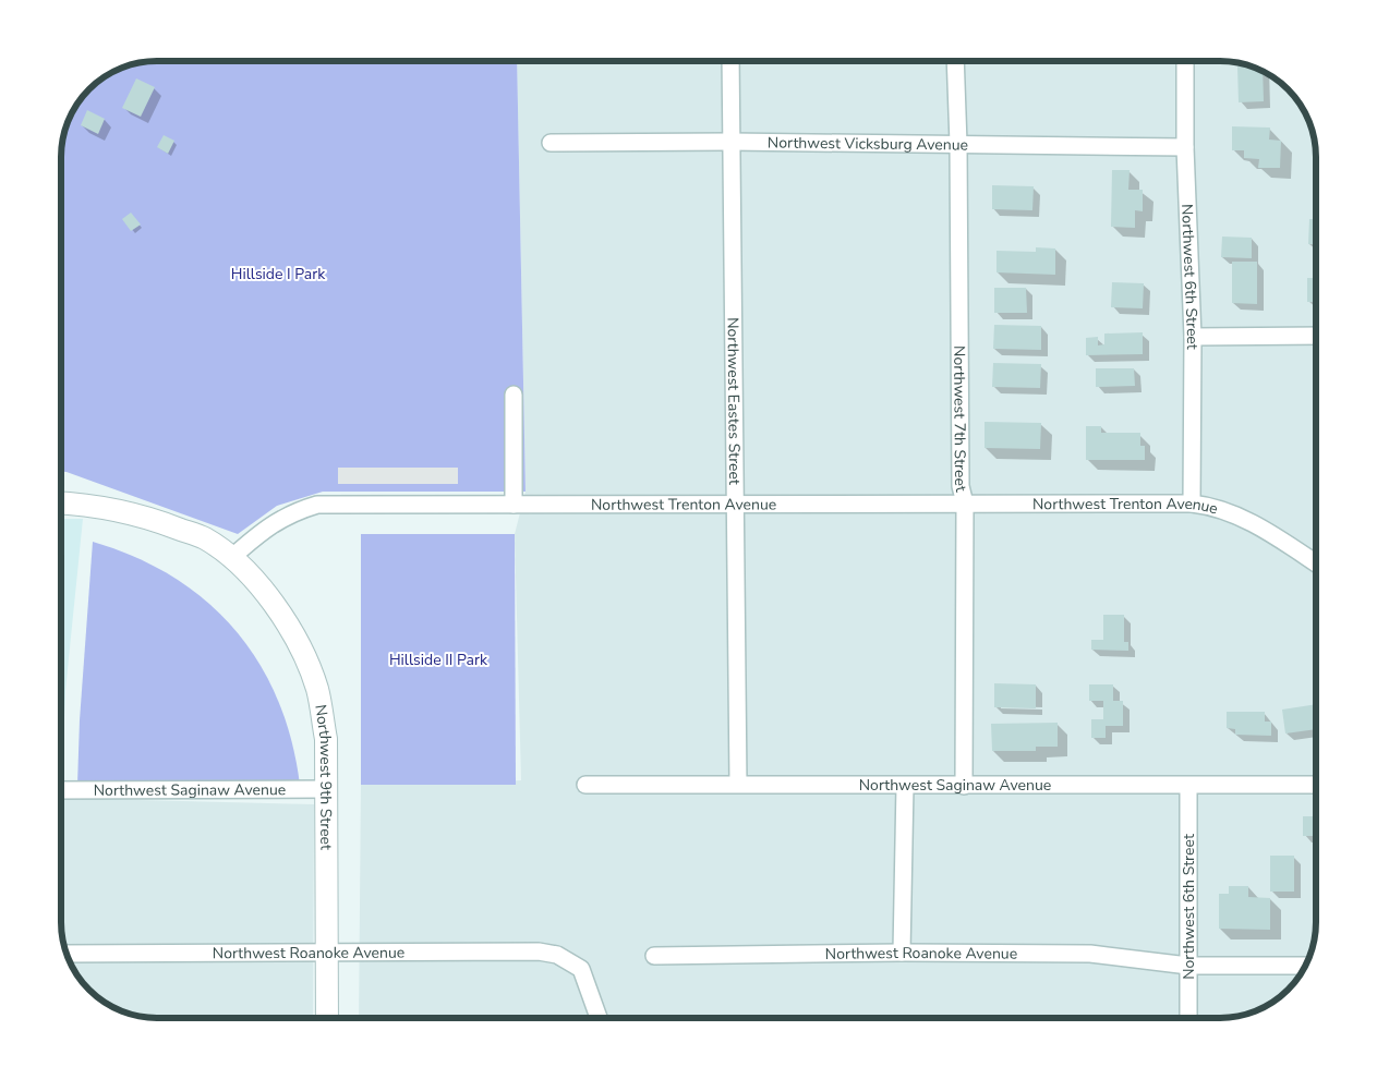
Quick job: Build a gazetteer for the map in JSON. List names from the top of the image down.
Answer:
{
  "streets": {
    "street": [
      "Northwest Vicksburg Avenue",
      "Northwest 6th Street",
      "Northwest Eastes Street",
      "Northwest 7th Street",
      "Northwest Trenton Avenue",
      "Northwest 9th Street",
      "Northwest Saginaw Avenue",
      "Northwest Roanoke Avenue"
    ]
  },
  "crossings": [
    ["Northwest Vicksburg Avenue", "Northwest 6th Street"],
    ["Northwest Vicksburg Avenue", "Northwest Eastes Street"],
    ["Northwest Vicksburg Avenue", "Northwest 7th Street"],
    ["Northwest 6th Street", "Northwest Trenton Avenue"],
    ["Northwest 6th Street", "Northwest Saginaw Avenue"],
    ["Northwest 6th Street", "Northwest Roanoke Avenue"],
    ["Northwest Eastes Street", "Northwest Trenton Avenue"],
    ["Northwest Eastes Street", "Northwest Saginaw Avenue"],
    ["Northwest 7th Street", "Northwest Trenton Avenue"],
    ["Northwest 7th Street", "Northwest Saginaw Avenue"],
    ["Northwest Trenton Avenue", "Northwest 9th Street"],
    ["Northwest 9th Street", "Northwest Saginaw Avenue"],
    ["Northwest 9th Street", "Northwest Roanoke Avenue"]
  ],
  "parks": ["Hillside I Park", "Hillside II Park"]
}
